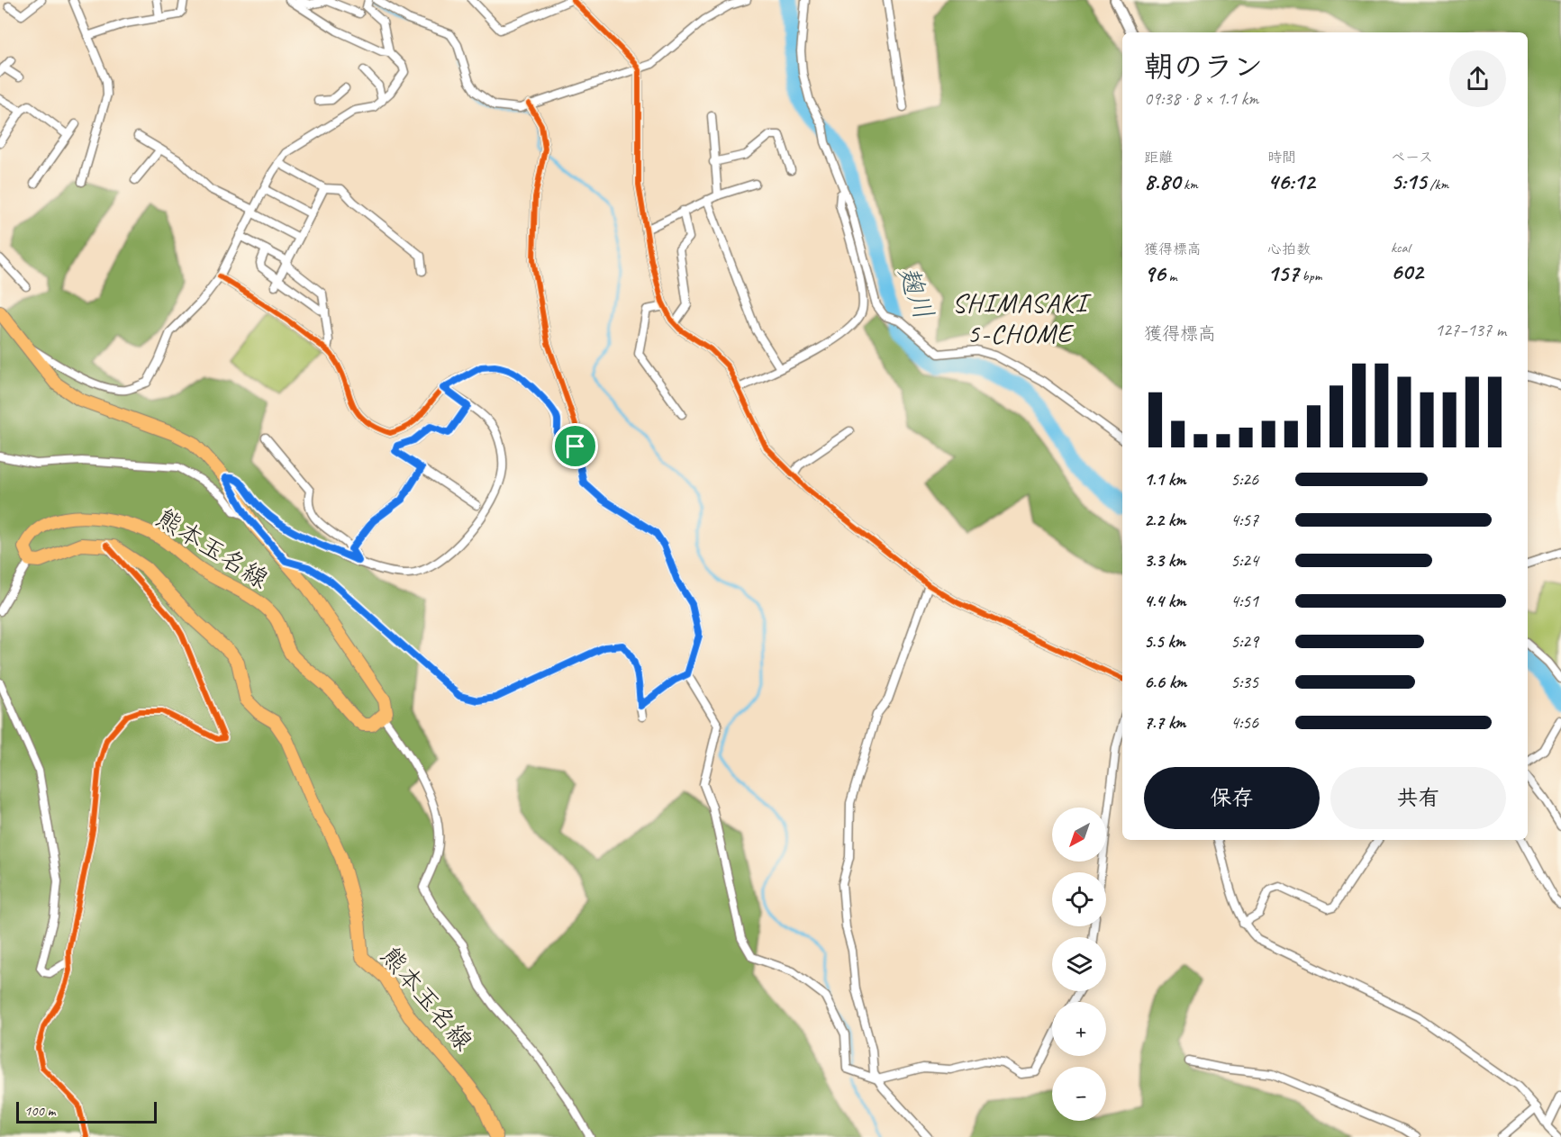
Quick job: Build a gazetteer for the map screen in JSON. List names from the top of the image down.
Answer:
{
  "streets": {
    "main road": ["熊本玉名線"]
  },
  "districts": ["SHIMASAKI 5-CHOME"],
  "water": ["麹川"],
  "scale_bar": "100 m",
  "north": "bottom left",
  "page": {
    "heading": ["朝のラン", "09:38 · 8 × 1.1 km"],
    "stats": [
      ["距離", "8.80 km"],
      ["時間", "46:12"],
      ["ペース", "5:15 /km"],
      ["獲得標高", "96 m"],
      ["心拍数", "157 bpm"],
      ["kcal", "602"]
    ],
    "chart": ["獲得標高", "127–137 m"],
    "list": [
      {
        "name": "1.1 km",
        "note": "5:26"
      },
      {
        "name": "2.2 km",
        "note": "4:57"
      },
      {
        "name": "3.3 km",
        "note": "5:24"
      },
      {
        "name": "4.4 km",
        "note": "4:51"
      },
      {
        "name": "5.5 km",
        "note": "5:29"
      },
      {
        "name": "6.6 km",
        "note": "5:35"
      },
      {
        "name": "7.7 km",
        "note": "4:56"
      }
    ],
    "buttons": ["保存", "共有"],
    "map_buttons": ["+", "−"],
    "scale": "100 m"
  }
}
